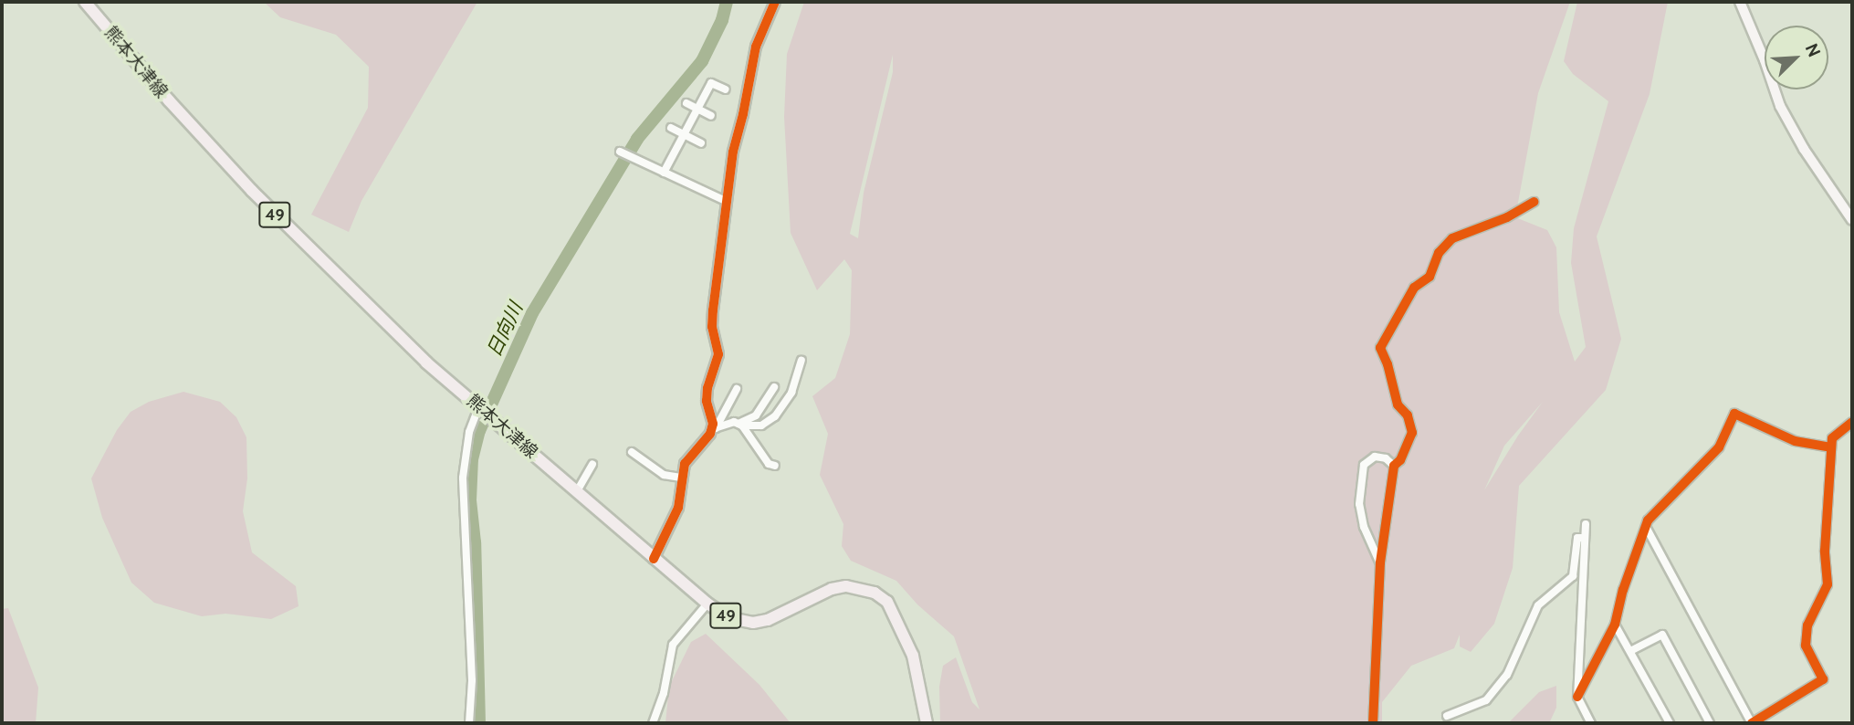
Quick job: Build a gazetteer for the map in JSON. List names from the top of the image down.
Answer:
{
  "streets": {
    "main road": ["熊本大津線", "49"]
  },
  "water": ["日向川"],
  "north": "top right"
}
